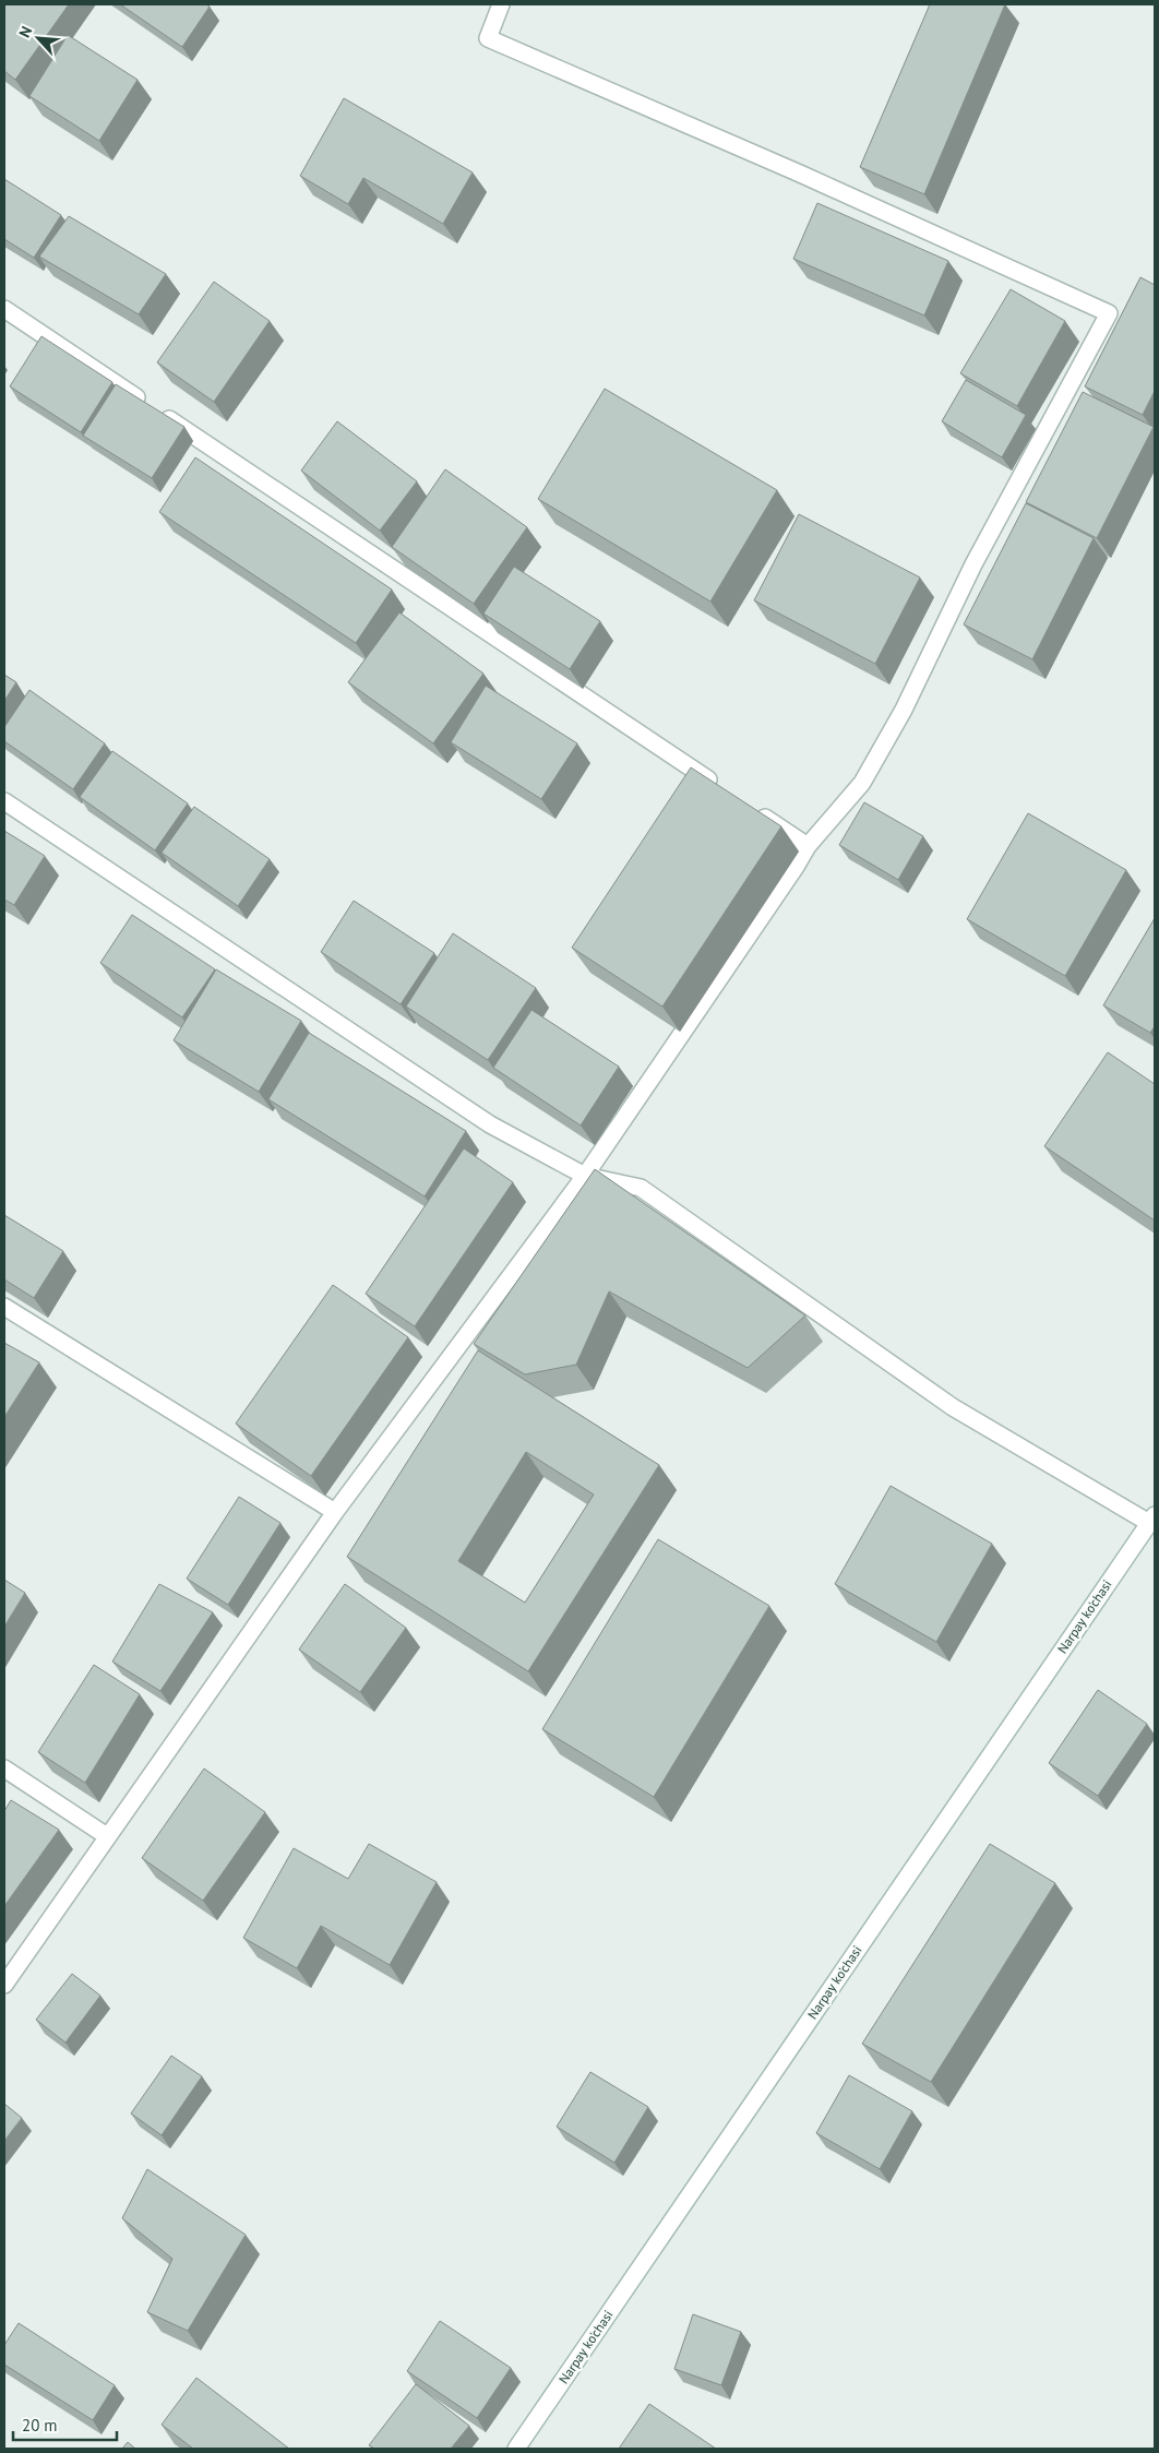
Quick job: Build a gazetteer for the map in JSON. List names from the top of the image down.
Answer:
{
  "streets": {
    "street": ["Narpay ko'chasi"]
  },
  "scale_bar": "20 m",
  "north": "top left"
}
